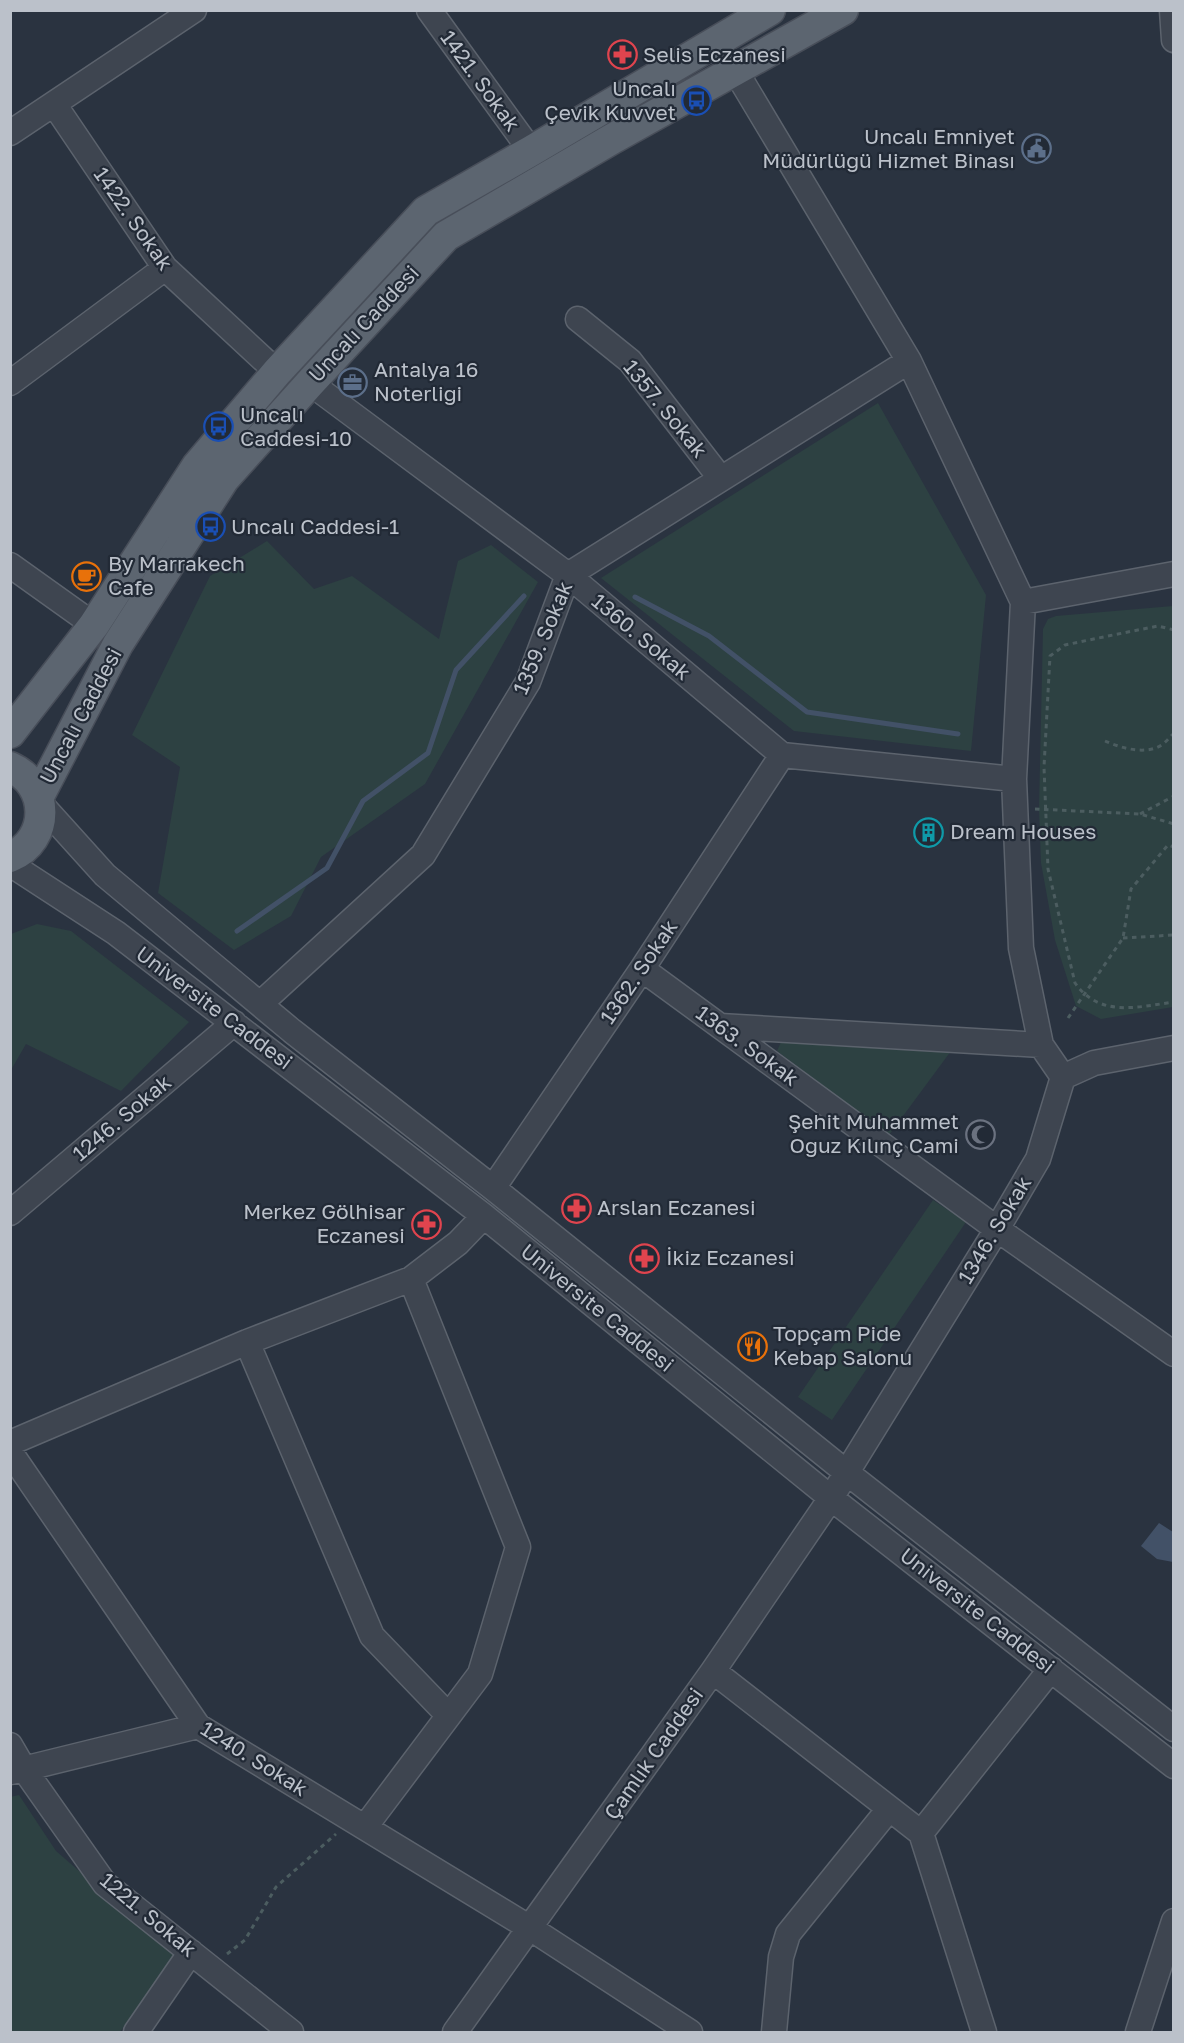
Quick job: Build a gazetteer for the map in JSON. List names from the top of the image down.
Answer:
{
  "streets": {
    "main road": ["Uncalı Caddesi"],
    "street": [
      "1421. Sokak",
      "1422. Sokak",
      "1357. Sokak",
      "1360. Sokak",
      "1359. Sokak",
      "1362. Sokak",
      "Universite Caddesi",
      "1363. Sokak",
      "1246. Sokak",
      "1346. Sokak",
      "Çamlık Caddesi",
      "1240. Sokak",
      "1221. Sokak"
    ]
  },
  "crossings": [
    ["1421. Sokak", "Uncalı Caddesi"],
    ["1422. Sokak", "Uncalı Caddesi"],
    ["Uncalı Caddesi", "1360. Sokak"],
    ["Uncalı Caddesi", "Universite Caddesi"],
    ["1357. Sokak", "1359. Sokak"],
    ["1360. Sokak", "1359. Sokak"],
    ["1360. Sokak", "1362. Sokak"],
    ["1359. Sokak", "Universite Caddesi"],
    ["1362. Sokak", "Universite Caddesi"],
    ["1362. Sokak", "1363. Sokak"],
    ["Universite Caddesi", "1246. Sokak"],
    ["Universite Caddesi", "1346. Sokak"],
    ["Universite Caddesi", "Çamlık Caddesi"],
    ["1363. Sokak", "1346. Sokak"],
    ["1346. Sokak", "Çamlık Caddesi"],
    ["Çamlık Caddesi", "1240. Sokak"]
  ],
  "places": {
    "pharmacy": [
      "Selis Eczanesi",
      "Arslan Eczanesi",
      "Merkez Gölhisar Eczanesi",
      "İkiz Eczanesi"
    ],
    "bus stop": ["Uncalı Çevik Kuvvet", "Uncalı Caddesi-10", "Uncalı Caddesi-1"],
    "public building": ["Uncalı Emniyet Müdürlüğü Hizmet Binası"],
    "office": ["Antalya 16 Noterliği"],
    "cafe": ["By Marrakech Cafe"],
    "building": ["Dream Houses"],
    "mosque": ["Şehit Muhammet Oğuz Kılınç Cami"],
    "restaurant": ["Topçam Pide Kebap Salonu"]
  }
}
